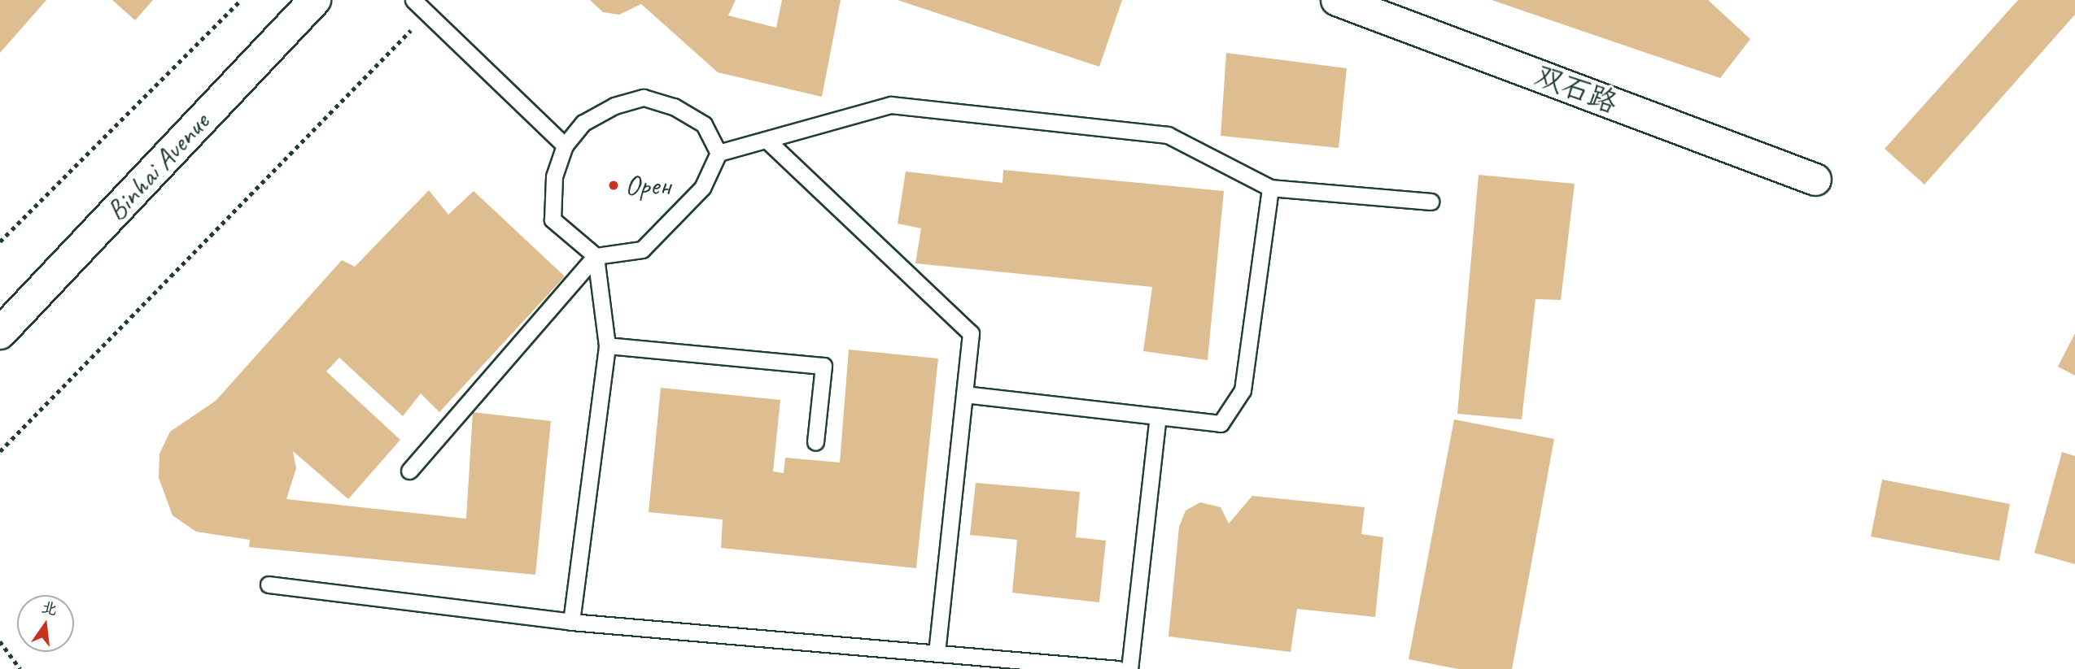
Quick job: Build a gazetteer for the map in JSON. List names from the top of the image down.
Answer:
{
  "streets": {
    "street": ["双石路", "Binhai Avenue"]
  },
  "places": ["Oрен"],
  "north": "top"
}
